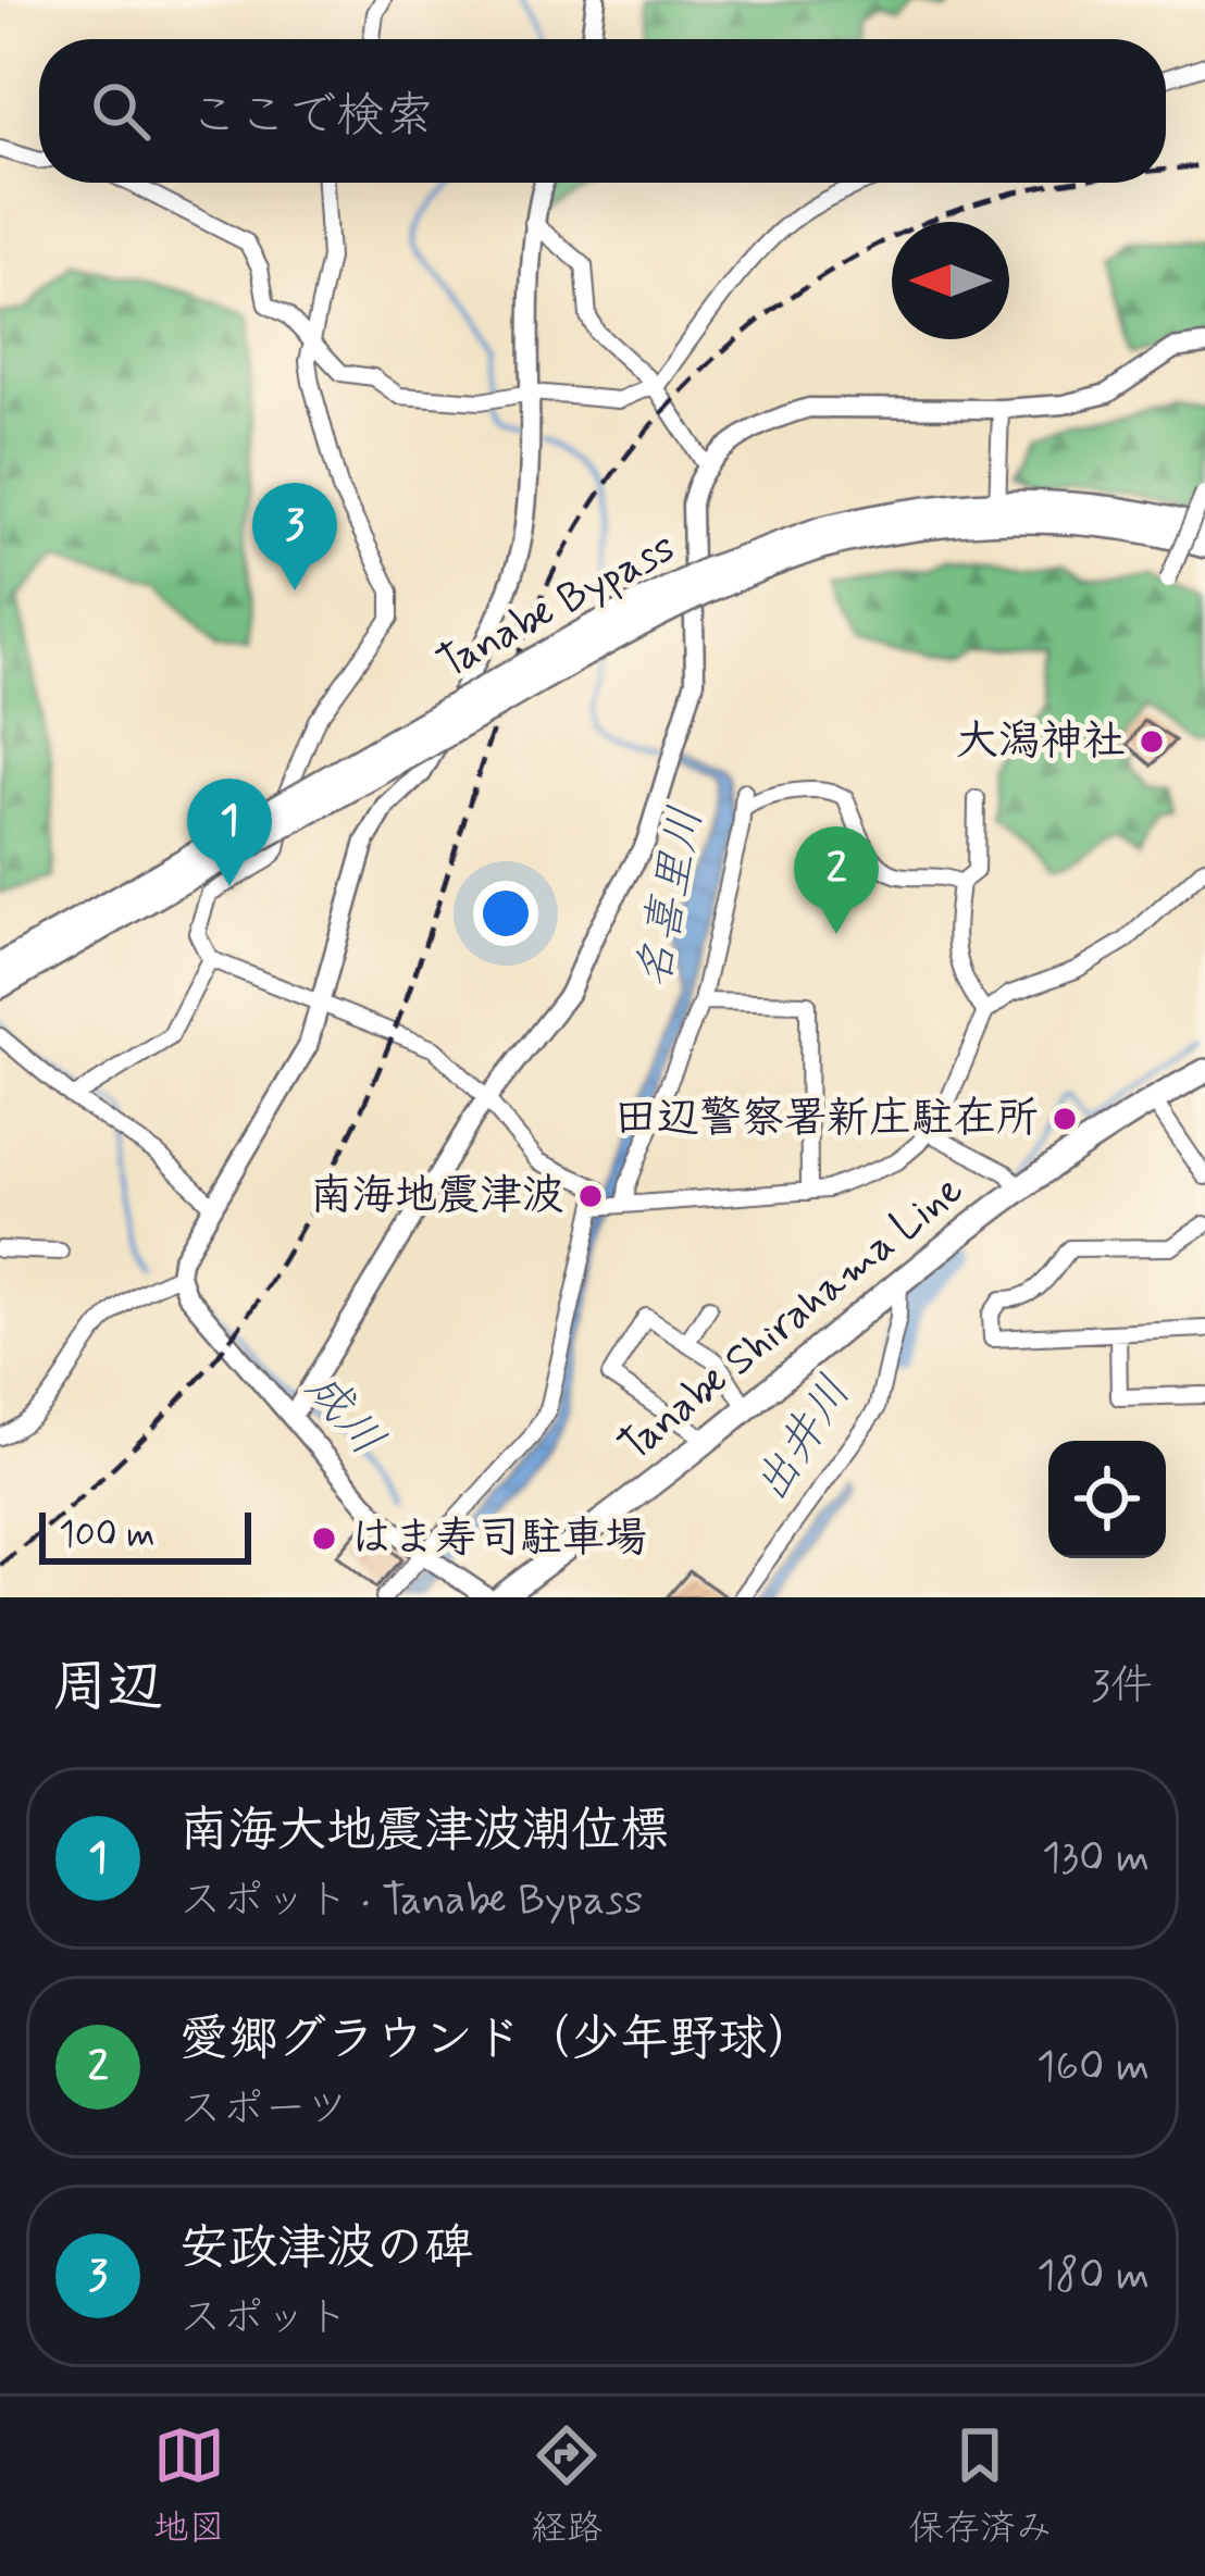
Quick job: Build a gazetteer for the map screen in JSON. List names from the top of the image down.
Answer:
{
  "streets": {
    "main road": ["Tanabe Bypass", "Tanabe Shirahama Line"]
  },
  "water": ["名喜里川", "成川", "出井川"],
  "places": [
    "大潟神社",
    "田辺警察署新庄駐在所",
    "南海地震津波",
    "はま寿司駐車場"
  ],
  "scale_bar": "100 m",
  "north": "left",
  "page": {
    "search": "ここで検索",
    "pins": ["3", "1", "2"],
    "scale": "100 m",
    "heading": ["周辺", "3件"],
    "list": [
      {
        "mark": "1",
        "name": "南海大地震津波潮位標",
        "note": "スポット · Tanabe Bypass",
        "value": "130 m"
      },
      {
        "mark": "2",
        "name": "愛郷グラウンド（少年野球）",
        "note": "スポーツ",
        "value": "160 m"
      },
      {
        "mark": "3",
        "name": "安政津波の碑",
        "note": "スポット",
        "value": "180 m"
      }
    ],
    "nav": ["地図", "経路", "保存済み"]
  }
}
